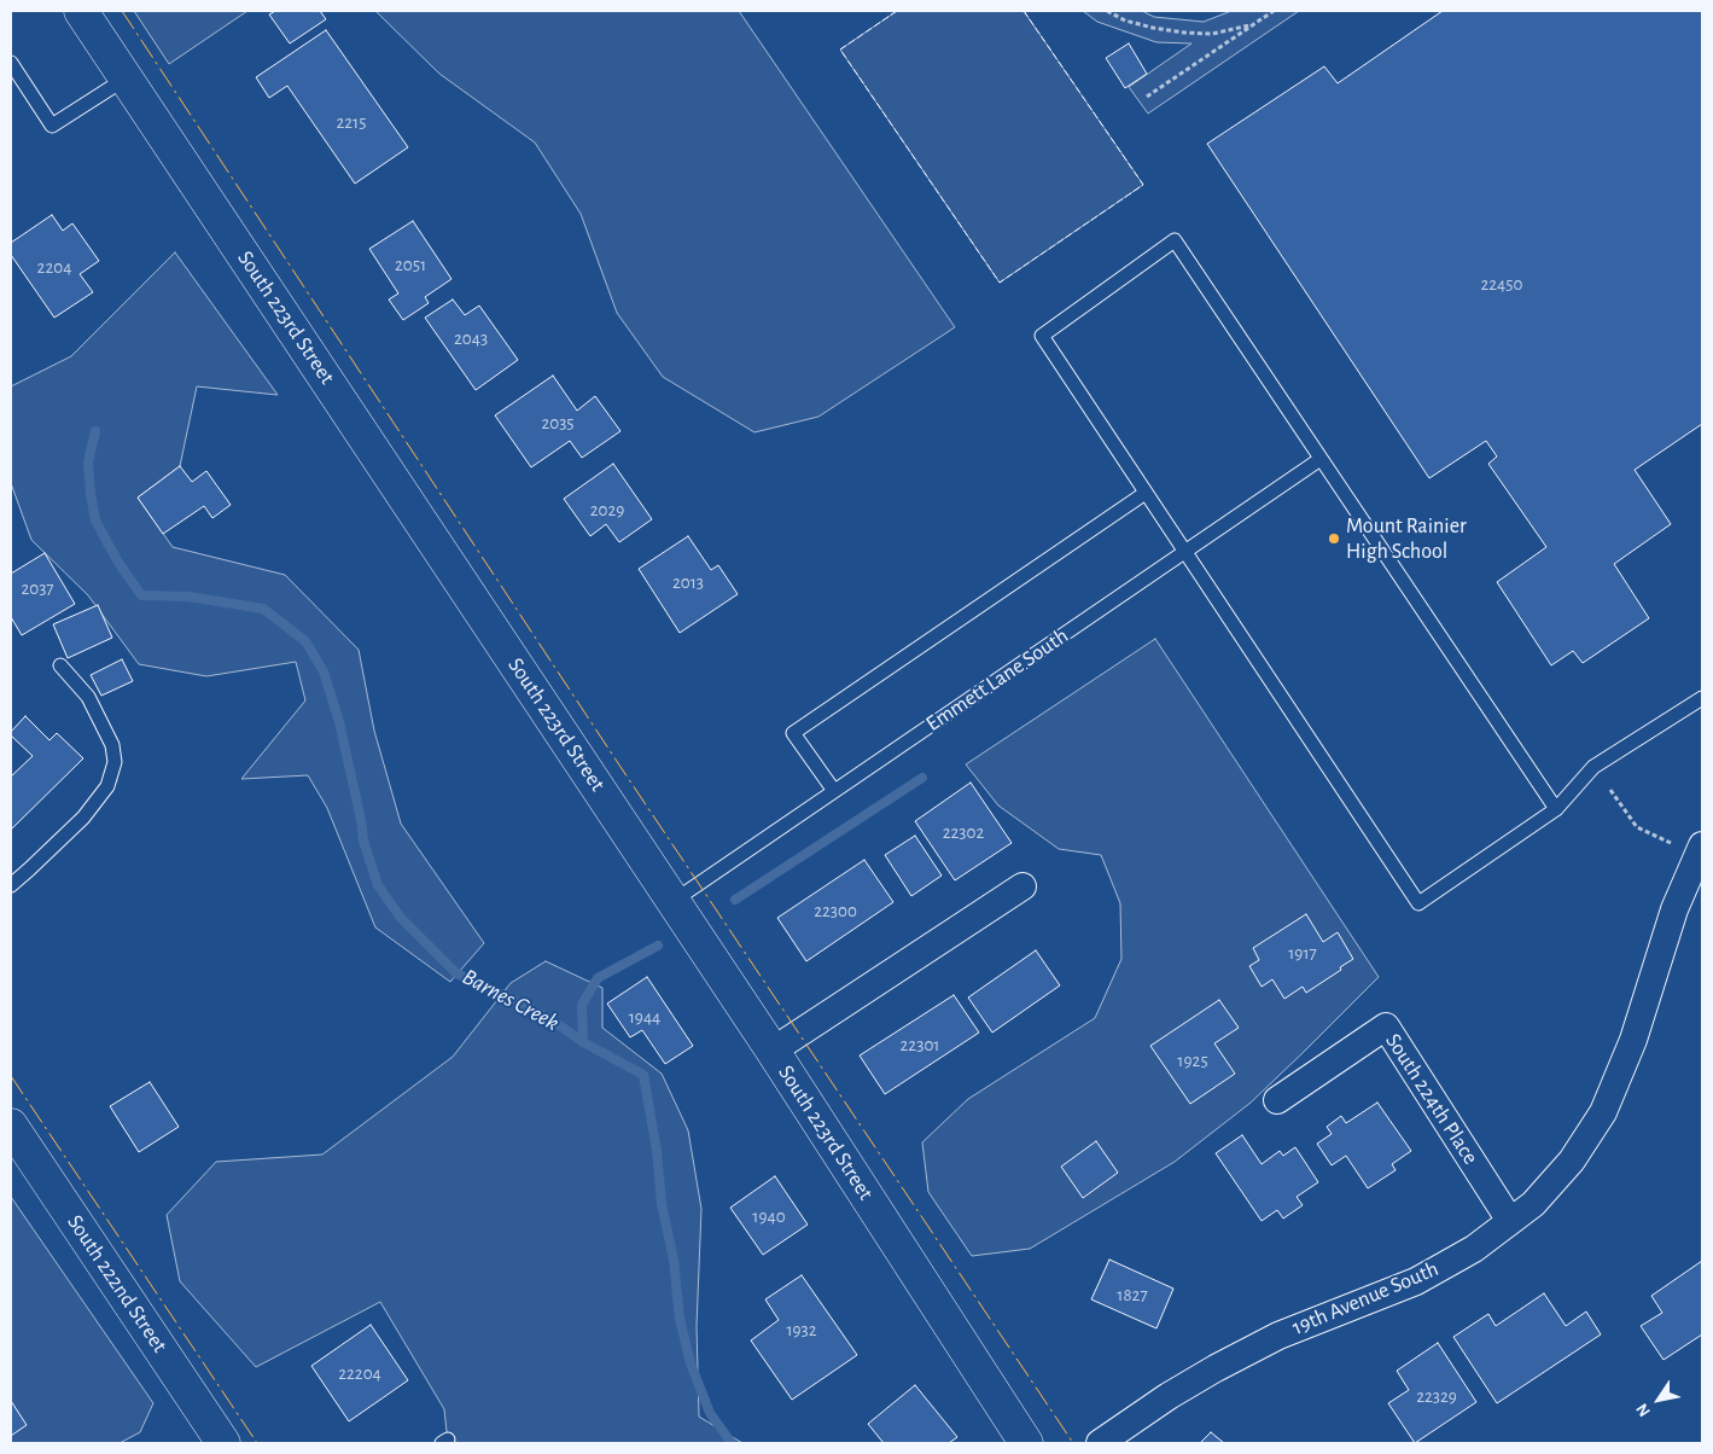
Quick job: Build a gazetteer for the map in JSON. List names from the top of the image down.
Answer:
{
  "streets": {
    "street": [
      "South 223rd Street",
      "South 224th Place",
      "South 222nd Street",
      "19th Avenue South"
    ],
    "lane": ["Emmett Lane South"]
  },
  "crossings": [
    ["South 223rd Street", "Emmett Lane South"],
    ["South 224th Place", "19th Avenue South"]
  ],
  "water": ["Barnes Creek"],
  "places": ["Mount Rainier High School"],
  "house_numbers": [
    "2215",
    "2051",
    "2204",
    "22450",
    "2043",
    "2035",
    "2029",
    "2013",
    "2037",
    "22302",
    "22300",
    "1917",
    "1944",
    "22301",
    "1925",
    "1940",
    "1827",
    "1932",
    "22204",
    "22329"
  ],
  "north": "bottom left"
}
